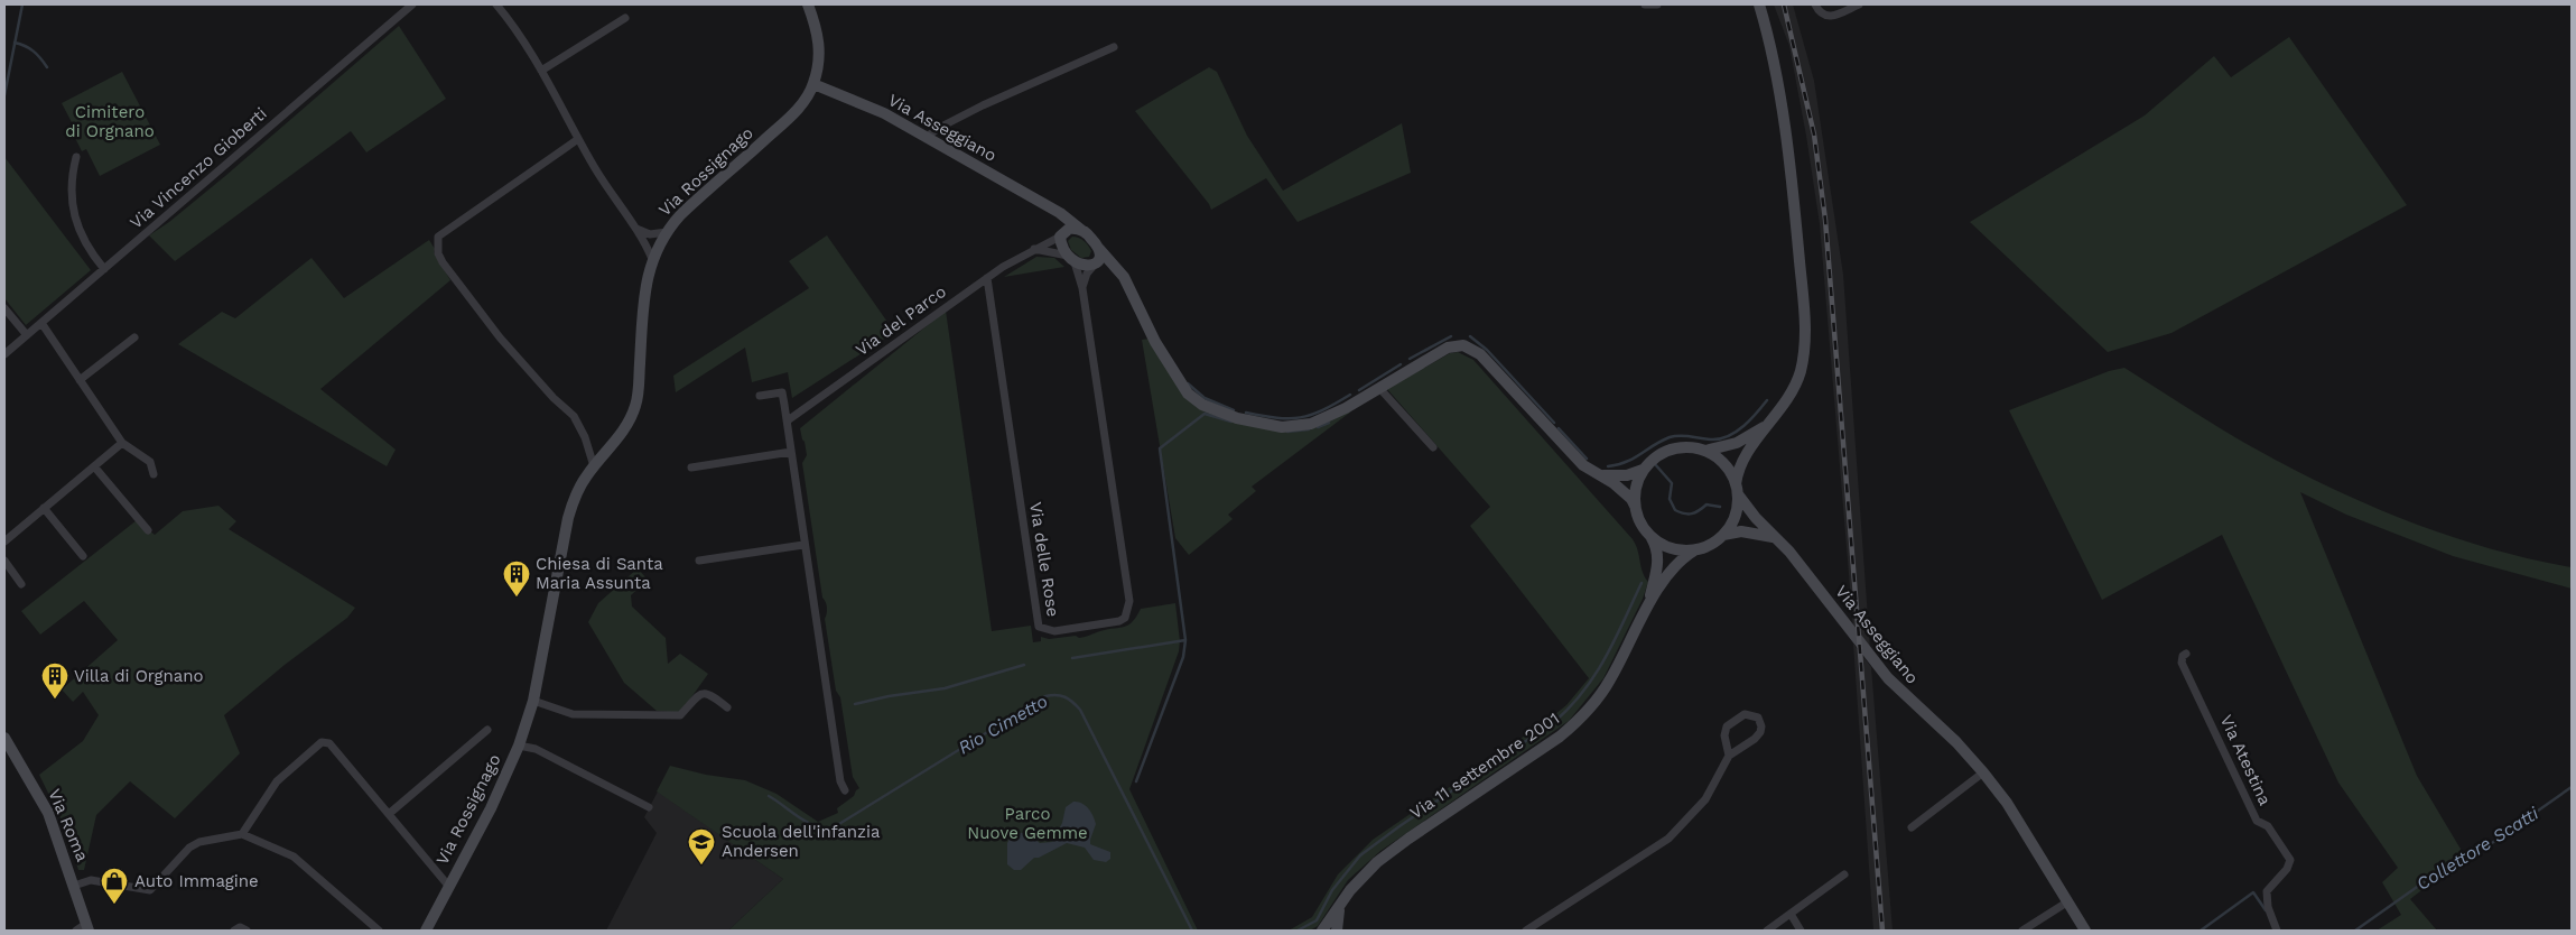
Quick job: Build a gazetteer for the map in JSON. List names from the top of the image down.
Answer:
{
  "streets": {
    "street": [
      "Via Asseggiano",
      "Via Vincenzo Gioberti",
      "Via Rossignago",
      "Via del Parco",
      "Via delle Rose",
      "Via Atestina",
      "Via 11 settembre 2001",
      "Via Roma"
    ]
  },
  "crossings": [
    ["Via Asseggiano", "Via Rossignago"],
    ["Via Asseggiano", "Via delle Rose"],
    ["Via Asseggiano", "Via 11 settembre 2001"],
    ["Via del Parco", "Via delle Rose"]
  ],
  "water": ["Rio Cimetto", "Collettore Scatti"],
  "parks": ["Cimitero di Orgnano", "Parco Nuove Gemme"],
  "places": {
    "building": ["Chiesa di Santa Maria Assunta", "Villa di Orgnano"],
    "school or university": ["Scuola dell'infanzia Andersen"],
    "shop": ["Auto Immagine"]
  }
}
